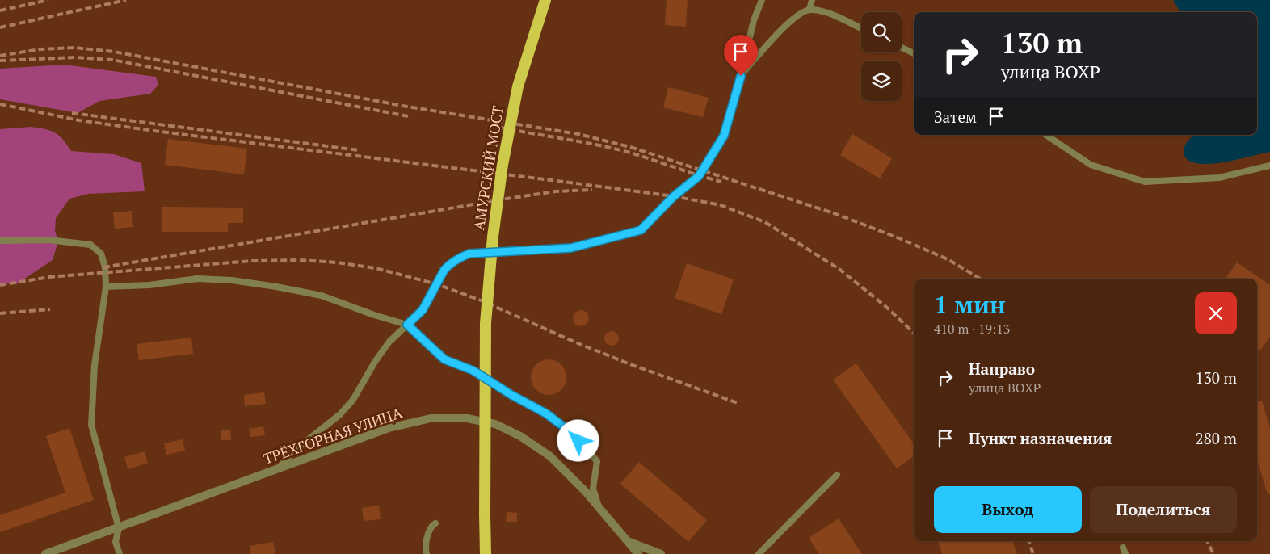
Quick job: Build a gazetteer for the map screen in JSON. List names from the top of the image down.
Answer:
{
  "streets": {
    "highway": ["АМУРСКИЙ МОСТ"],
    "street": ["ТРЁХГОРНАЯ УЛИЦА"]
  },
  "page": {
    "turn": ["130 m", "улица ВОХР"],
    "then": "Затем",
    "heading": ["1 мин", "410 m · 19:13"],
    "list": [
      {
        "name": "Направо",
        "note": "улица ВОХР",
        "value": "130 m"
      },
      {
        "name": "Пункт назначения",
        "value": "280 m"
      }
    ],
    "buttons": ["Выход", "Поделиться"]
  }
}
